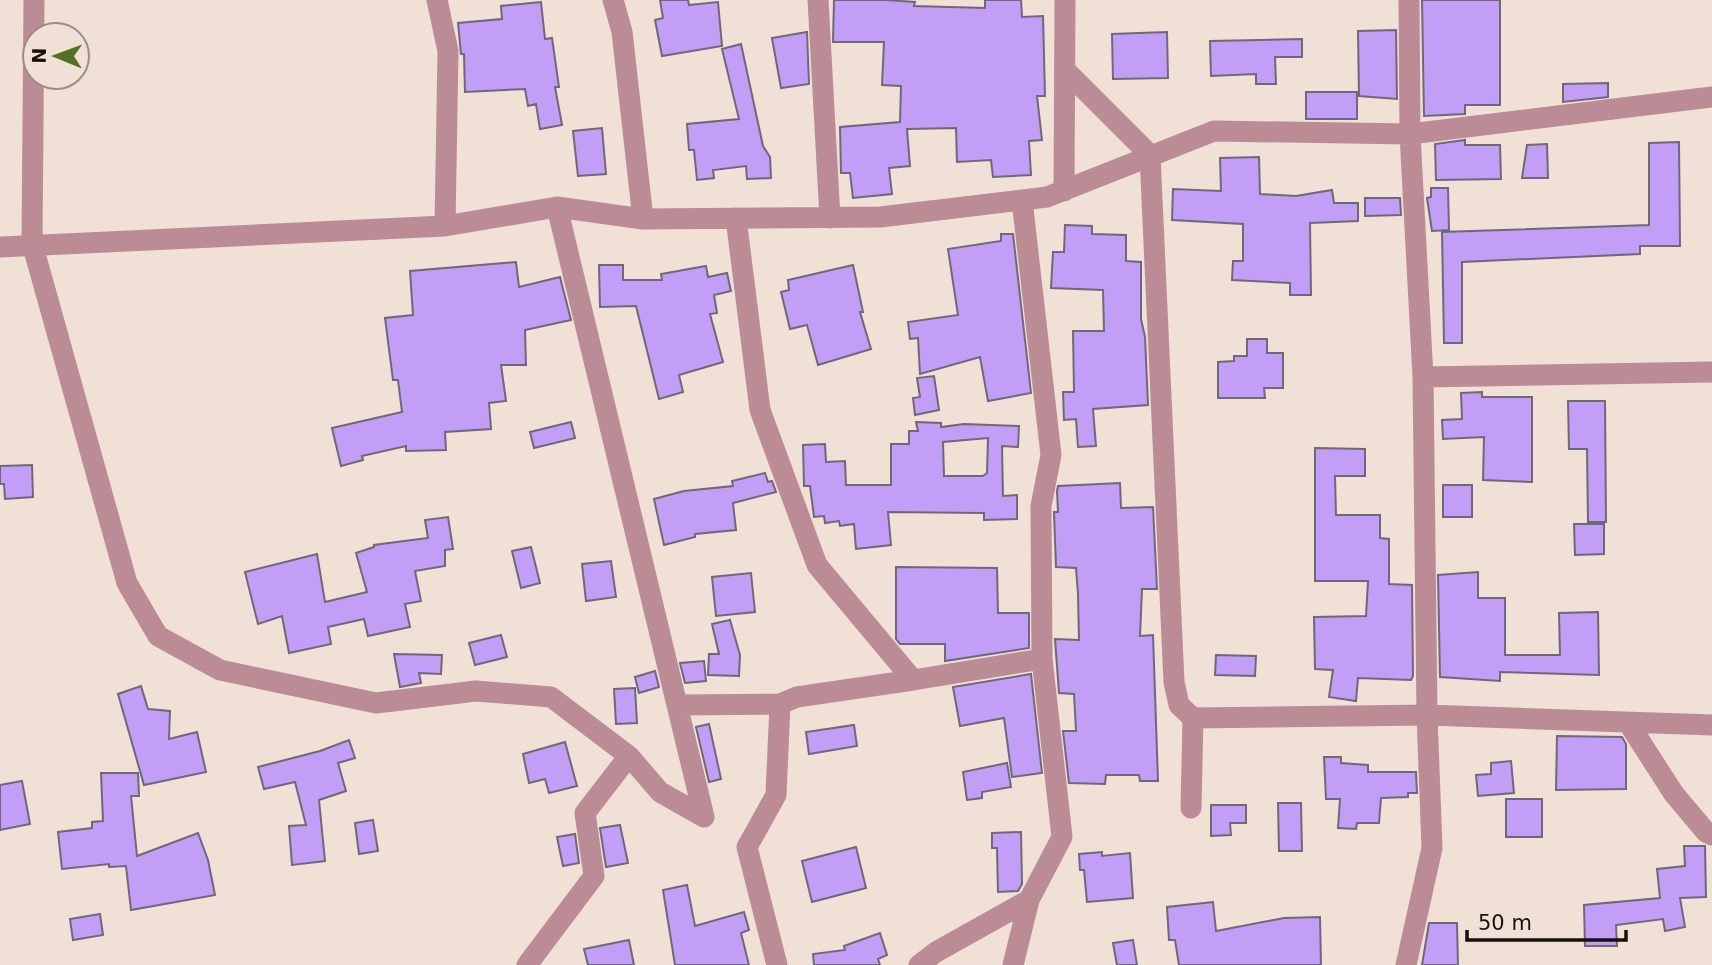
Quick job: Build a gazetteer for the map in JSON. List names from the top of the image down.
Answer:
{
  "scale_bar": "50 m",
  "north": "left"
}
